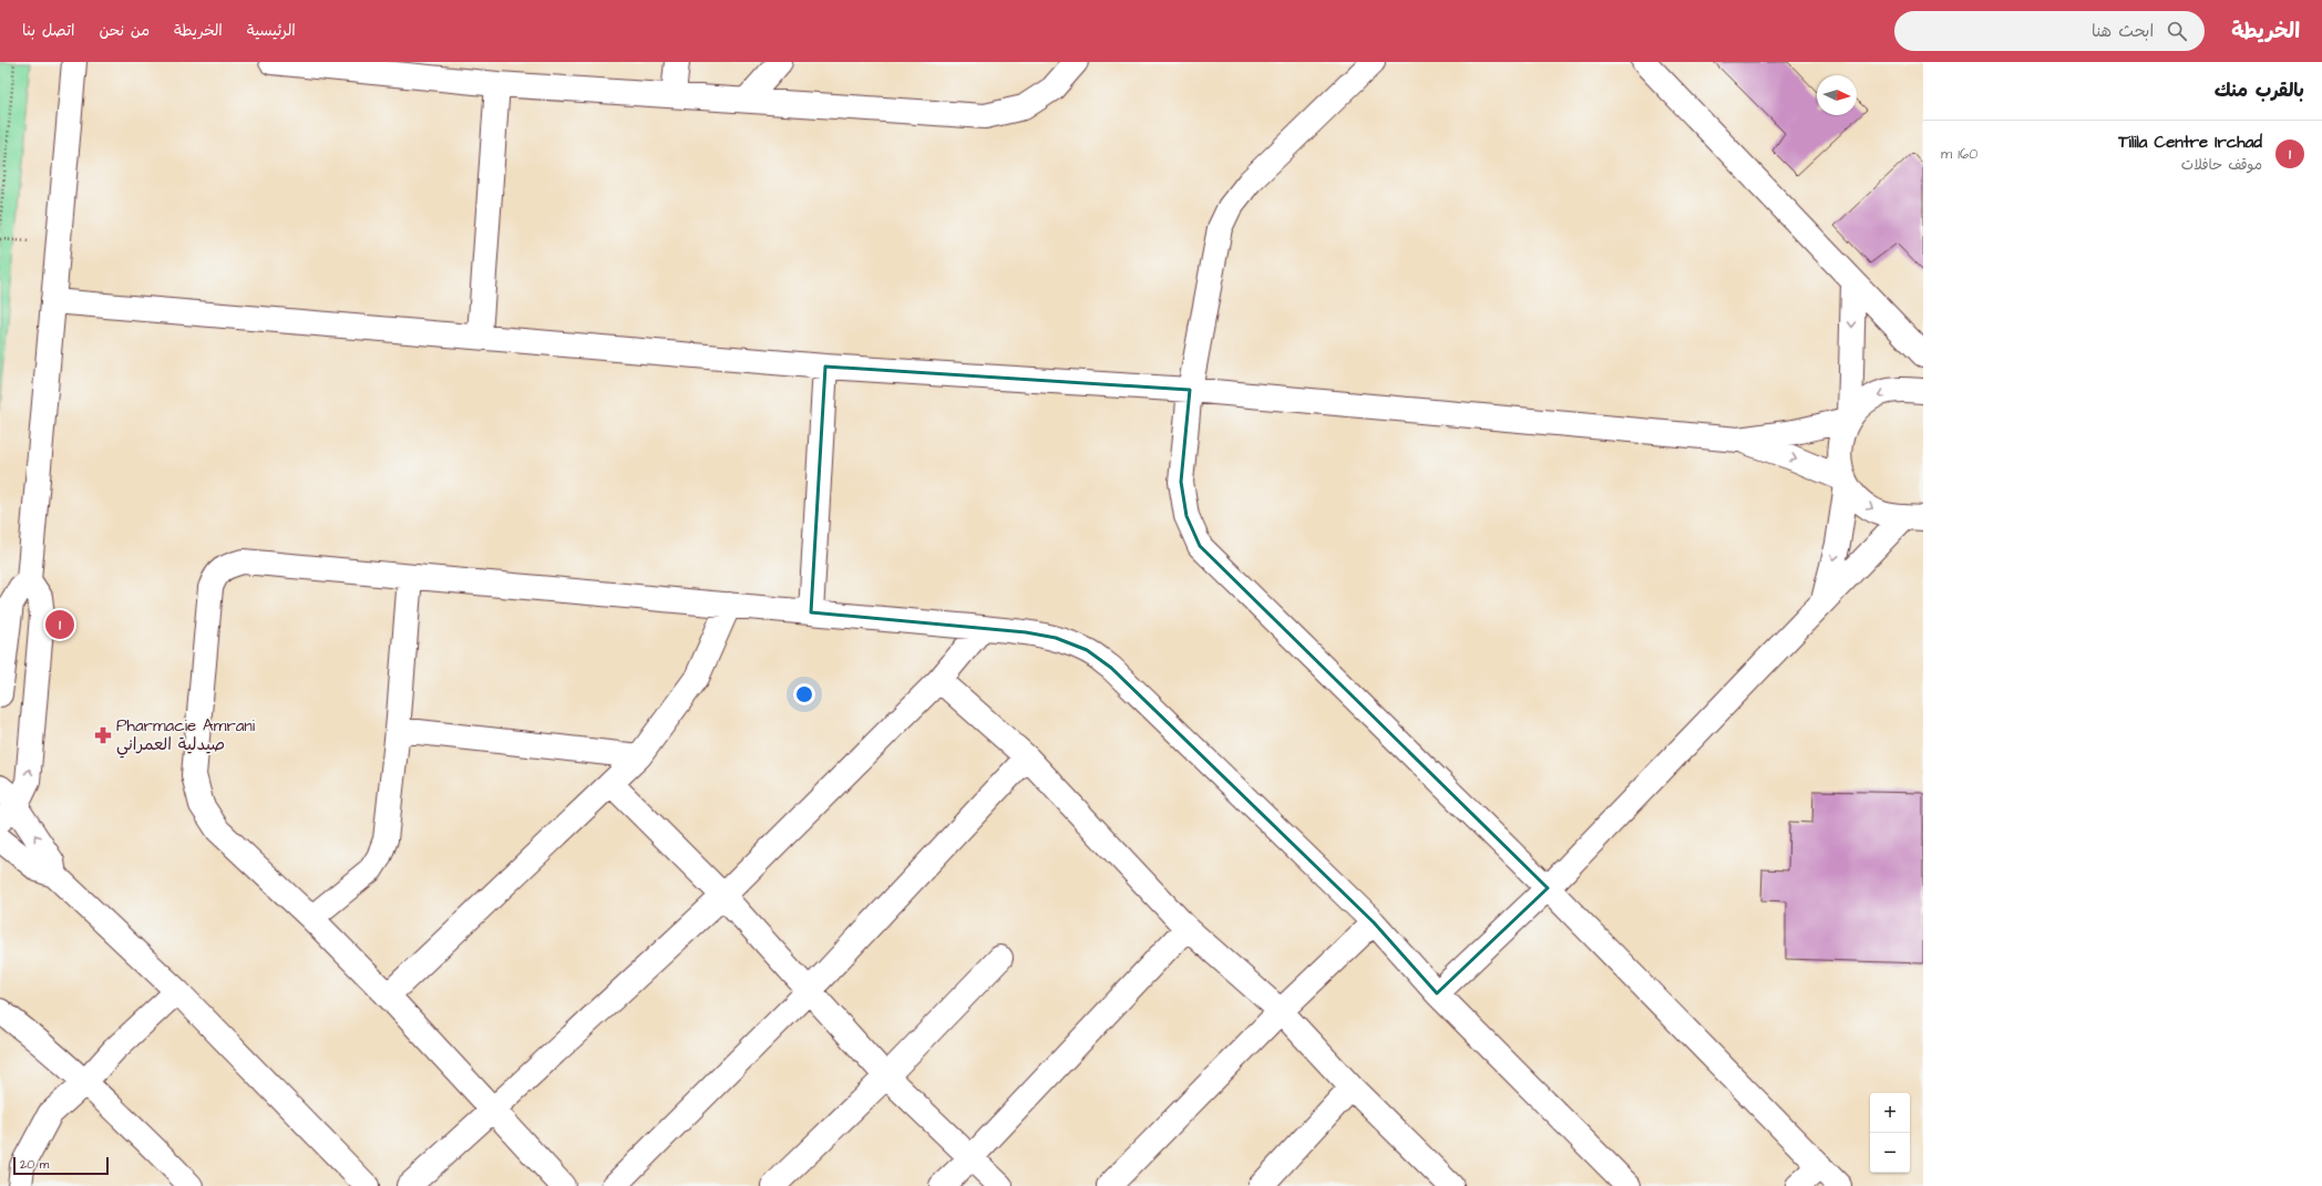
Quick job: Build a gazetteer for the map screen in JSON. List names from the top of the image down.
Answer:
{
  "places": {
    "pharmacy": ["Pharmacie Amrani صيدلية العمراني"]
  },
  "scale_bar": "20 m",
  "north": "right",
  "page": {
    "header": "الخريطة",
    "search": "ابحث هنا",
    "nav": [
      "الرئيسية",
      "الخريطة",
      "من نحن",
      "اتصل بنا"
    ],
    "heading": "بالقرب منك",
    "list": [
      {
        "mark": "1",
        "name": "Tilila Centre Irchad",
        "note": "موقف حافلات",
        "value": "160 m"
      }
    ],
    "pins": "1",
    "map_buttons": ["+", "−"],
    "scale": "20 m"
  }
}
